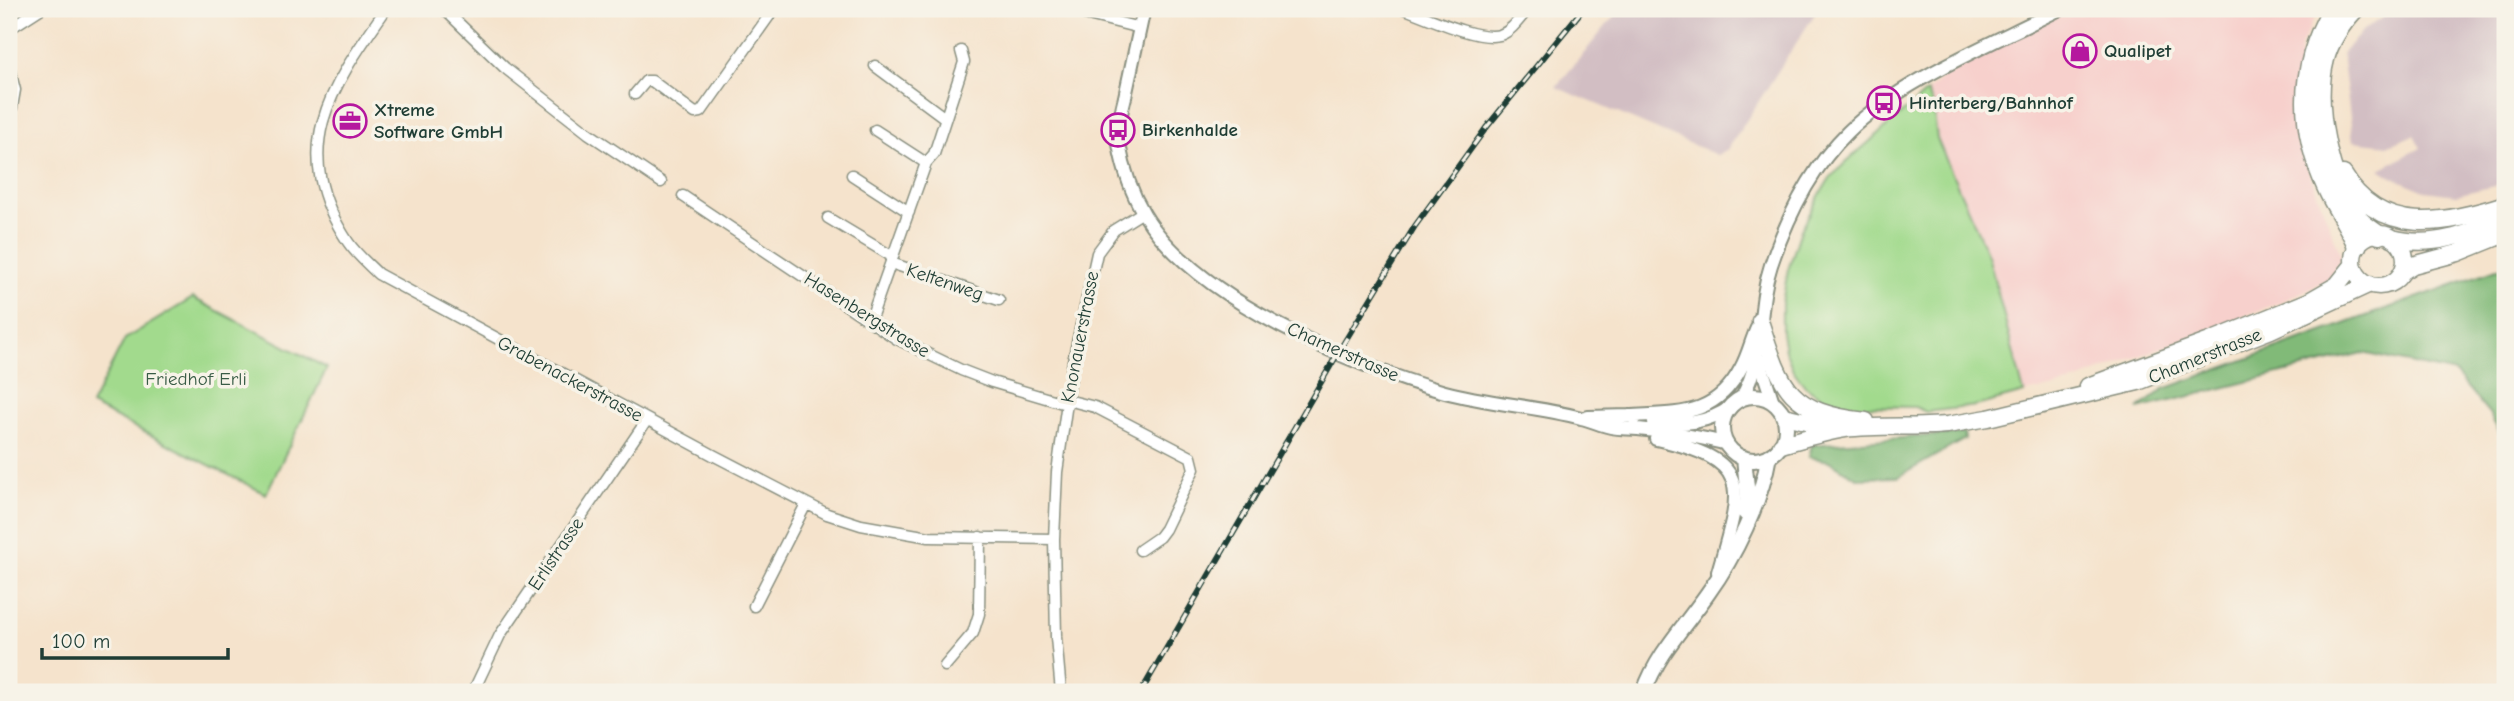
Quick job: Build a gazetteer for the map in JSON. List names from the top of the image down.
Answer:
{
  "streets": {
    "highway": ["Chamerstrasse"],
    "street": [
      "Keltenweg",
      "Hasenbergstrasse",
      "Knonauerstrasse",
      "Grabenackerstrasse",
      "Erlistrasse"
    ]
  },
  "crossings": [
    ["Keltenweg", "Hasenbergstrasse"],
    ["Hasenbergstrasse", "Knonauerstrasse"],
    ["Knonauerstrasse", "Chamerstrasse"],
    ["Knonauerstrasse", "Grabenackerstrasse"],
    ["Grabenackerstrasse", "Erlistrasse"]
  ],
  "parks": ["Friedhof Erli"],
  "places": {
    "shop": ["Qualipet"],
    "bus stop": ["Hinterberg/Bahnhof", "Birkenhalde"],
    "office": ["Xtreme Software GmbH"]
  },
  "scale_bar": "100 m"
}
